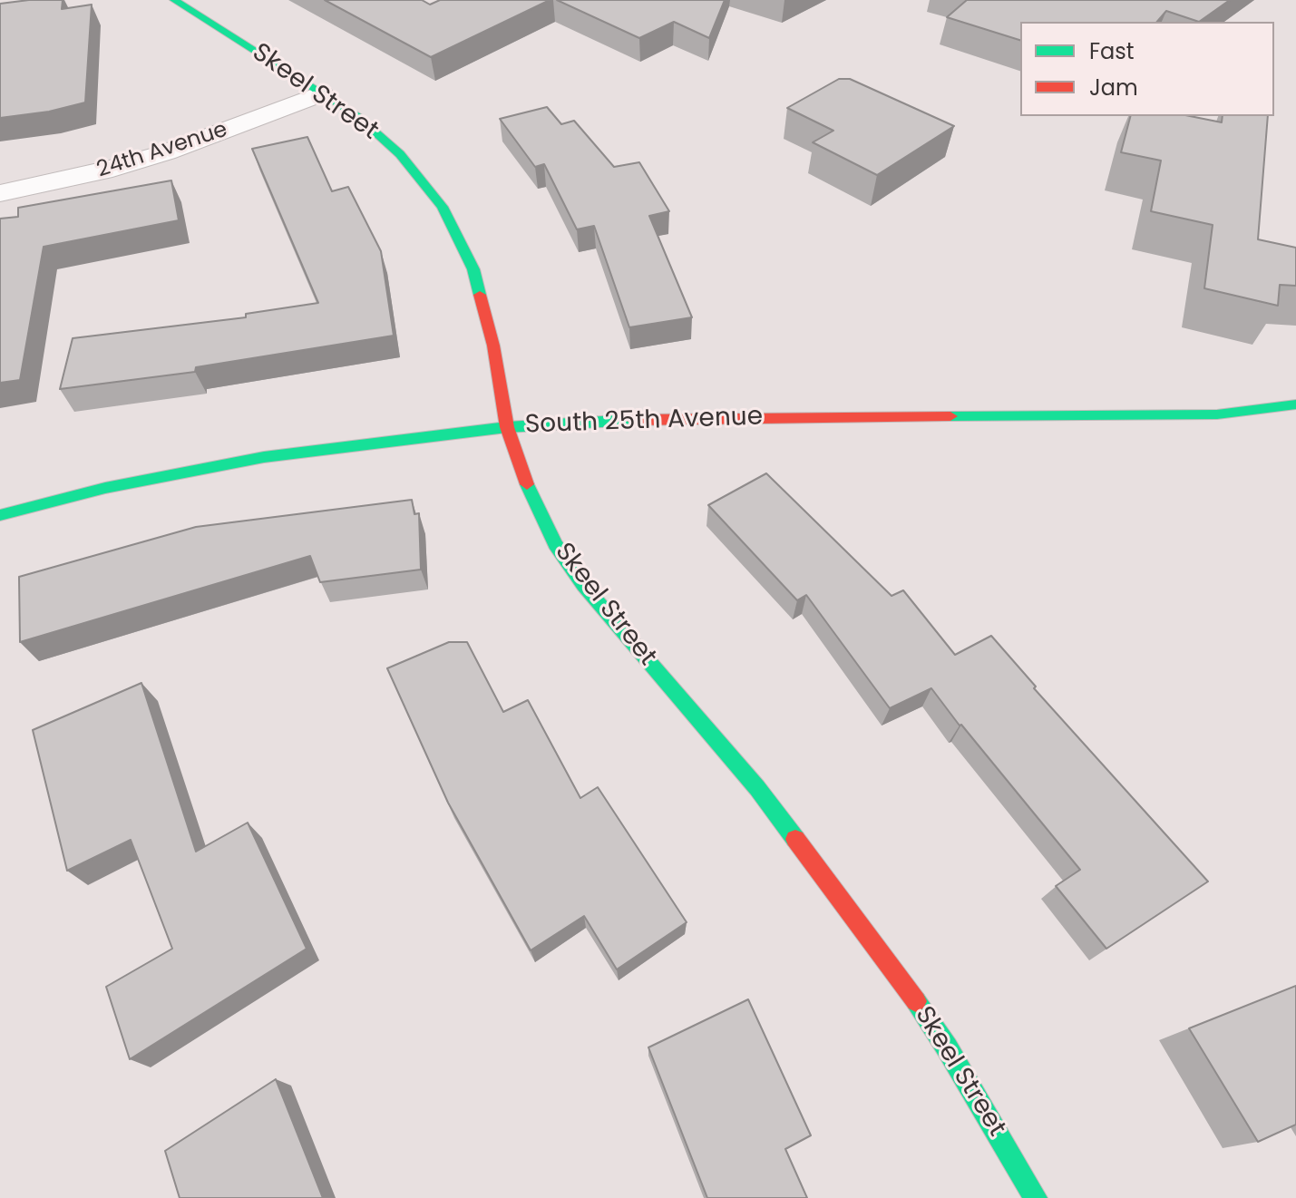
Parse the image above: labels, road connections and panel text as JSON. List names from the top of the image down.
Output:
{
  "streets": {
    "street": ["Skeel Street", "24th Avenue", "South 25th Avenue"]
  },
  "crossings": [
    ["Skeel Street", "24th Avenue"],
    ["Skeel Street", "South 25th Avenue"]
  ],
  "legend": ["Fast", "Jam"]
}
